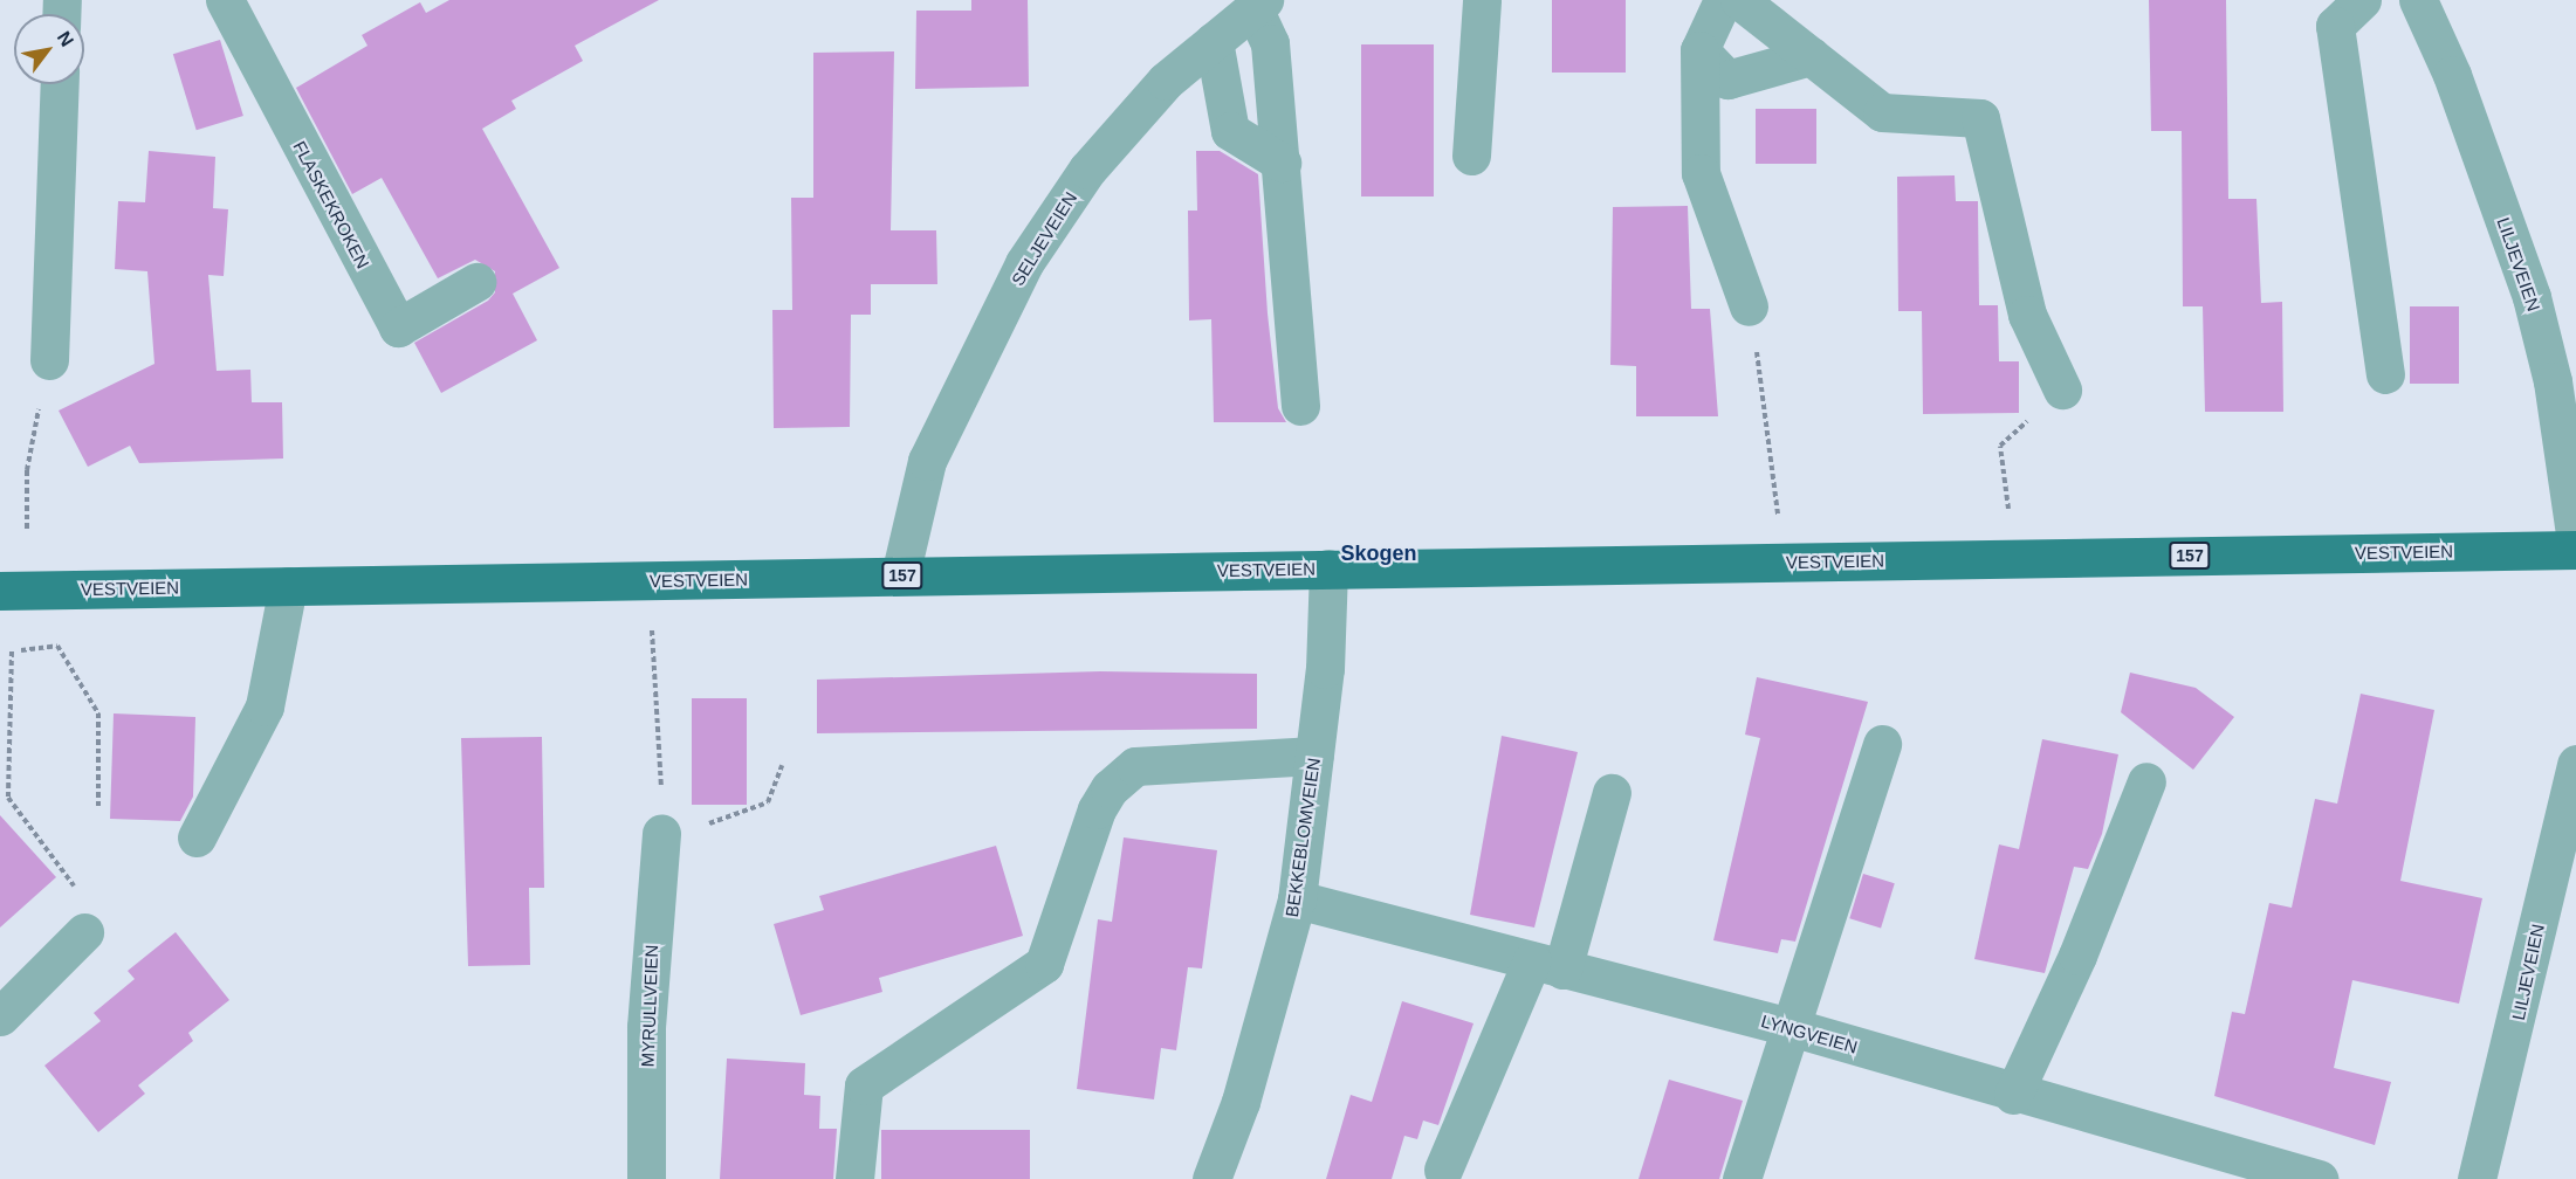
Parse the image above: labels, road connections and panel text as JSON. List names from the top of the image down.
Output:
{
  "streets": {
    "main road": ["VESTVEIEN", "157"],
    "street": [
      "FLASKEKROKEN",
      "SELJEVEIEN",
      "LILJEVEIEN",
      "BEKKEBLOMVEIEN",
      "MYRULLVEIEN",
      "LYNGVEIEN"
    ]
  },
  "crossings": [
    ["SELJEVEIEN", "VESTVEIEN"],
    ["VESTVEIEN", "BEKKEBLOMVEIEN"],
    ["BEKKEBLOMVEIEN", "LYNGVEIEN"]
  ],
  "districts": ["Skogen"],
  "north": "top right"
}
